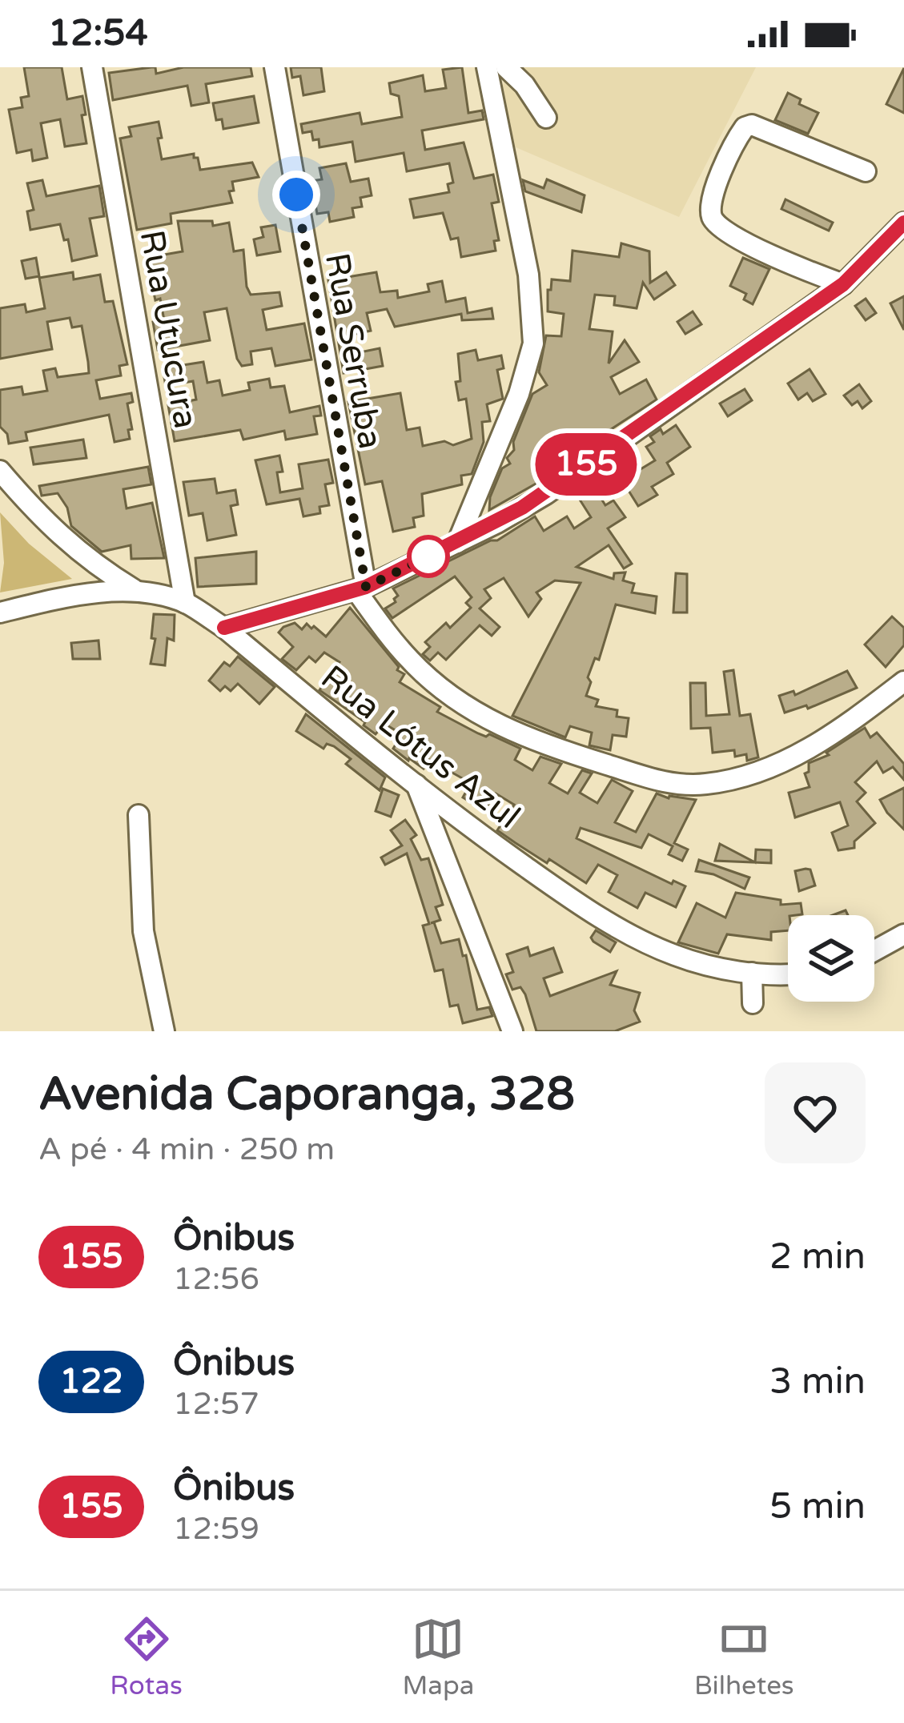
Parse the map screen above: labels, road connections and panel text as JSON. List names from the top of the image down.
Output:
{
  "streets": {
    "street": ["Rua Utucura", "Rua Serruba", "Rua Lótus Azul"]
  },
  "crossings": [
    ["Rua Utucura", "Rua Lótus Azul"]
  ],
  "lines": ["bus line 155"],
  "page": {
    "status": "12:54",
    "on_map": "155",
    "heading": ["Avenida Caporanga, 328", "A pé · 4 min · 250 m"],
    "list": [
      {
        "mark": "155",
        "name": "Ônibus",
        "note": "12:56",
        "value": "2 min"
      },
      {
        "mark": "122",
        "name": "Ônibus",
        "note": "12:57",
        "value": "3 min"
      },
      {
        "mark": "155",
        "name": "Ônibus",
        "note": "12:59",
        "value": "5 min"
      }
    ],
    "tabs": ["Rotas", "Mapa", "Bilhetes"]
  }
}
